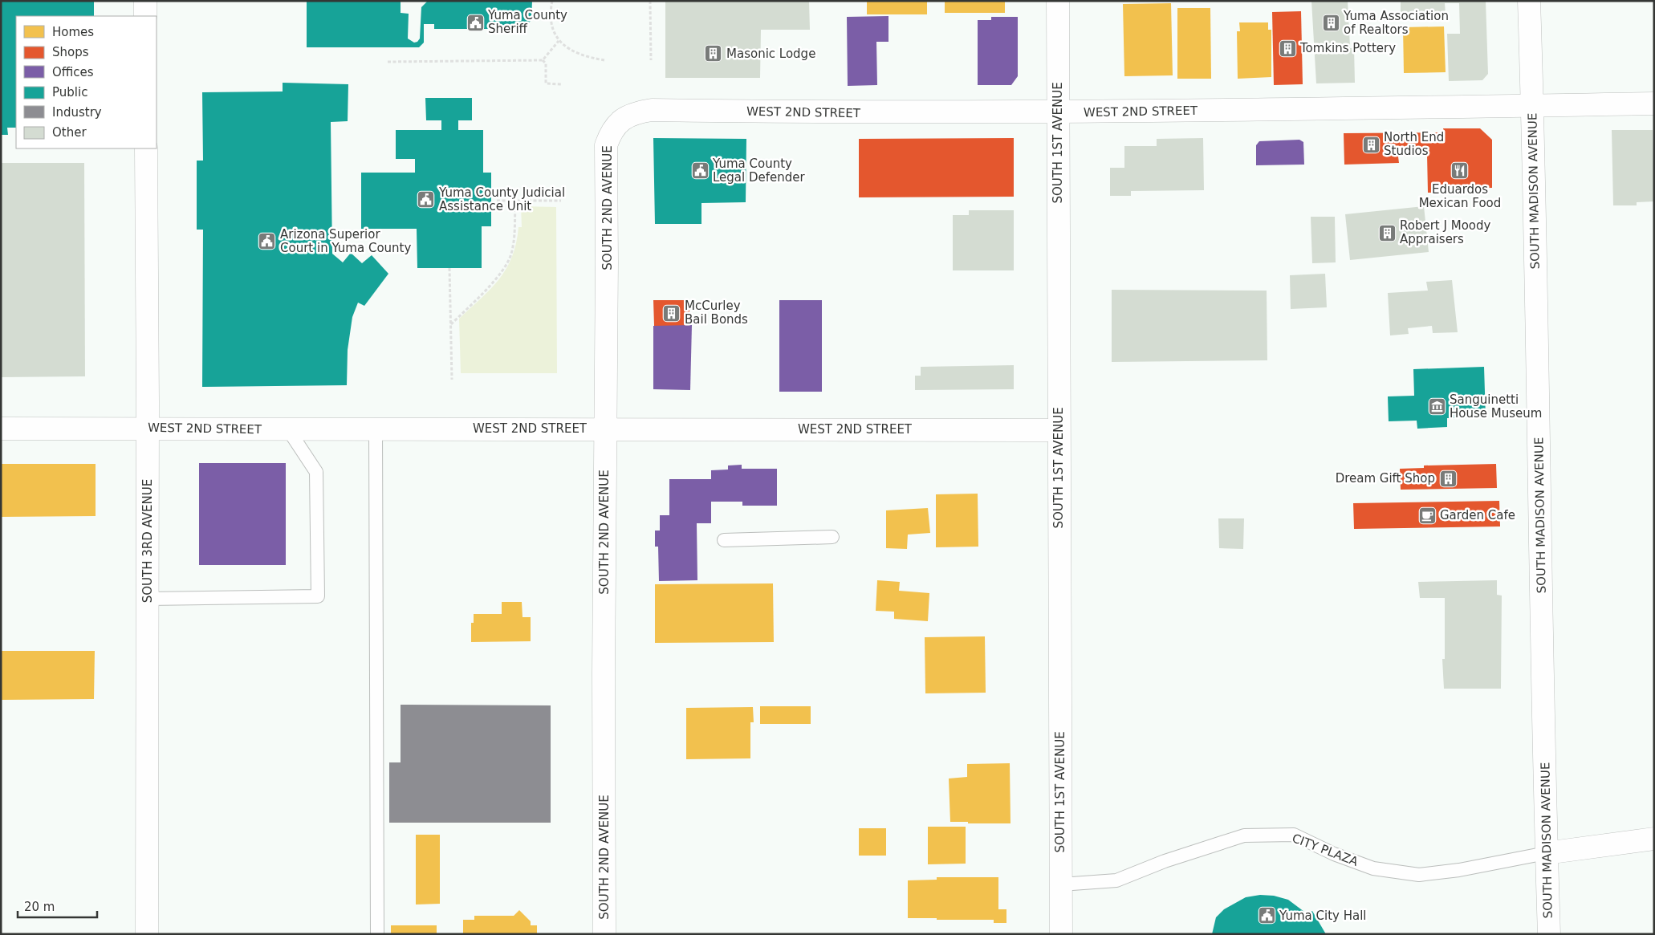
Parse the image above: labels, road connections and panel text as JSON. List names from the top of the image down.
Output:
{
  "streets": {
    "street": [
      "WEST 2ND STREET",
      "SOUTH 1ST AVENUE",
      "SOUTH MADISON AVENUE",
      "SOUTH 2ND AVENUE",
      "SOUTH 3RD AVENUE"
    ],
    "lane": ["CITY PLAZA"]
  },
  "crossings": [
    ["WEST 2ND STREET", "SOUTH 1ST AVENUE"],
    ["WEST 2ND STREET", "SOUTH MADISON AVENUE"],
    ["WEST 2ND STREET", "SOUTH 2ND AVENUE"],
    ["WEST 2ND STREET", "SOUTH 3RD AVENUE"],
    ["SOUTH 1ST AVENUE", "CITY PLAZA"],
    ["SOUTH MADISON AVENUE", "CITY PLAZA"]
  ],
  "places": {
    "public building": [
      "Yuma County Sheriff",
      "Yuma County Legal Defender",
      "Yuma County Judicial Assistance Unit",
      "Arizona Superior Court in Yuma County",
      "Yuma City Hall"
    ],
    "building": [
      "Yuma Association of Realtors",
      "Tomkins Pottery",
      "Masonic Lodge",
      "North End Studios",
      "Robert J Moody Appraisers",
      "McCurley Bail Bonds",
      "Dream Gift Shop"
    ],
    "restaurant": ["Eduardos Mexican Food"],
    "museum": ["Sanguinetti House Museum"],
    "cafe": ["Garden Cafe"]
  },
  "legend": [
    "Homes",
    "Shops",
    "Offices",
    "Public",
    "Industry",
    "Other"
  ],
  "scale_bar": "20 m"
}
